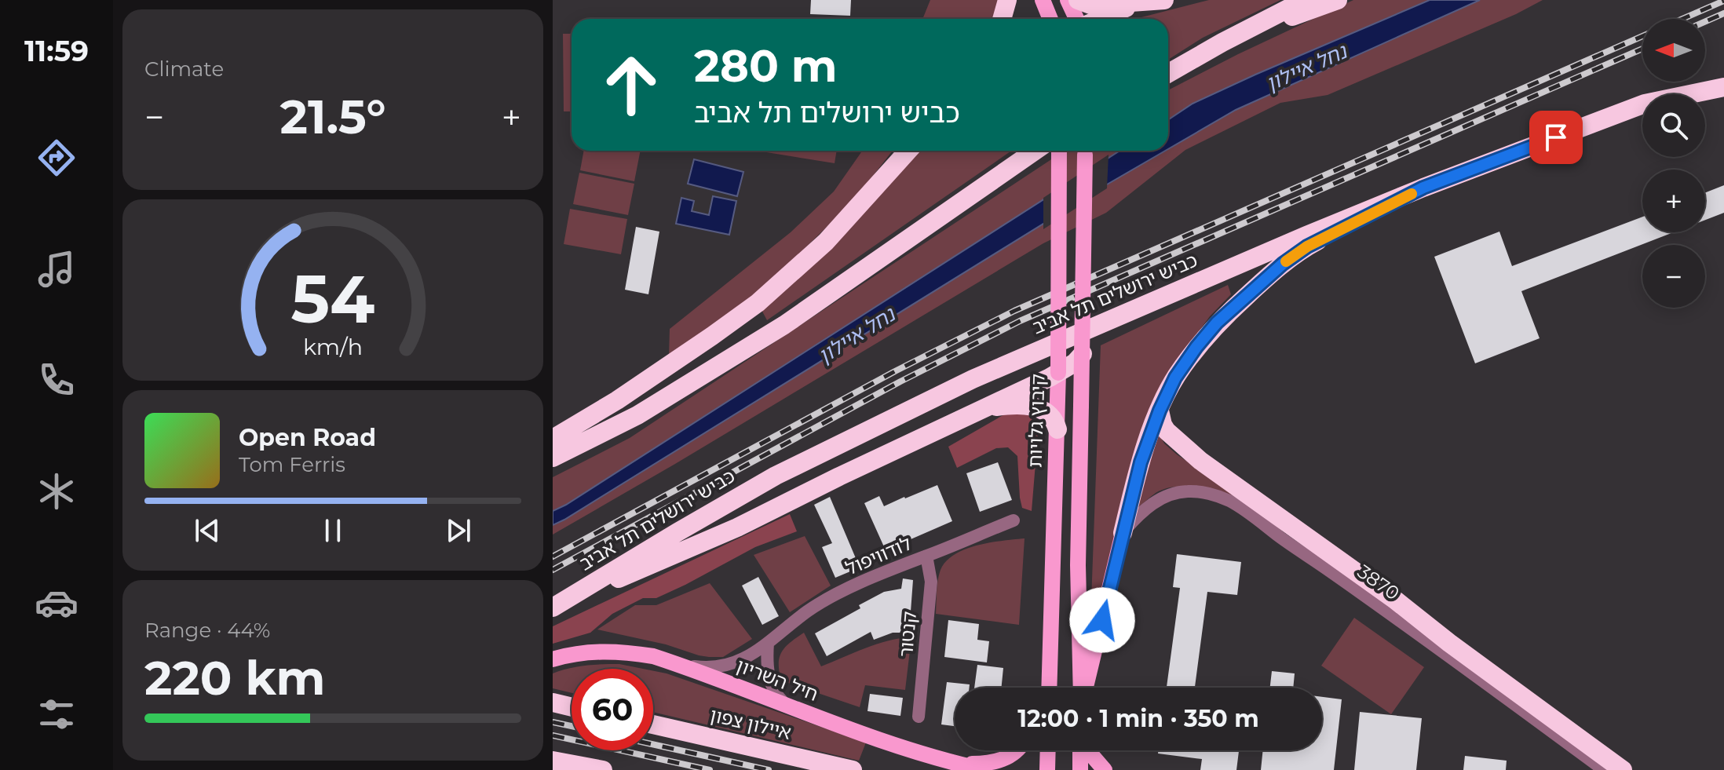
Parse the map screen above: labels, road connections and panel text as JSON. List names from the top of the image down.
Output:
{
  "streets": {
    "highway": ["כביש ירושלים תל אביב", "איילון צפון"],
    "main road": ["קיבוץ גלויות", "חיל השריון"],
    "street": ["לודוויפול", "3870", "קנטור"]
  },
  "crossings": [
    ["לודוויפול", "קנטור"],
    ["לודוויפול", "חיל השריון"]
  ],
  "water": ["נחל איילון"],
  "north": "left",
  "page": {
    "tabs": "11:59",
    "tile": [
      "Climate",
      ["Range · 44%", "220 km"]
    ],
    "map_buttons": ["+", "−"],
    "turn": ["280 m", "כביש ירושלים תל אביב"],
    "heat": ["−", "21.5°", "+"],
    "song": ["Open Road", "Tom Ferris"],
    "limit": "60",
    "trip": "12:00 · 1 min · 350 m",
    "gauge": ["54", "km/h"]
  }
}
